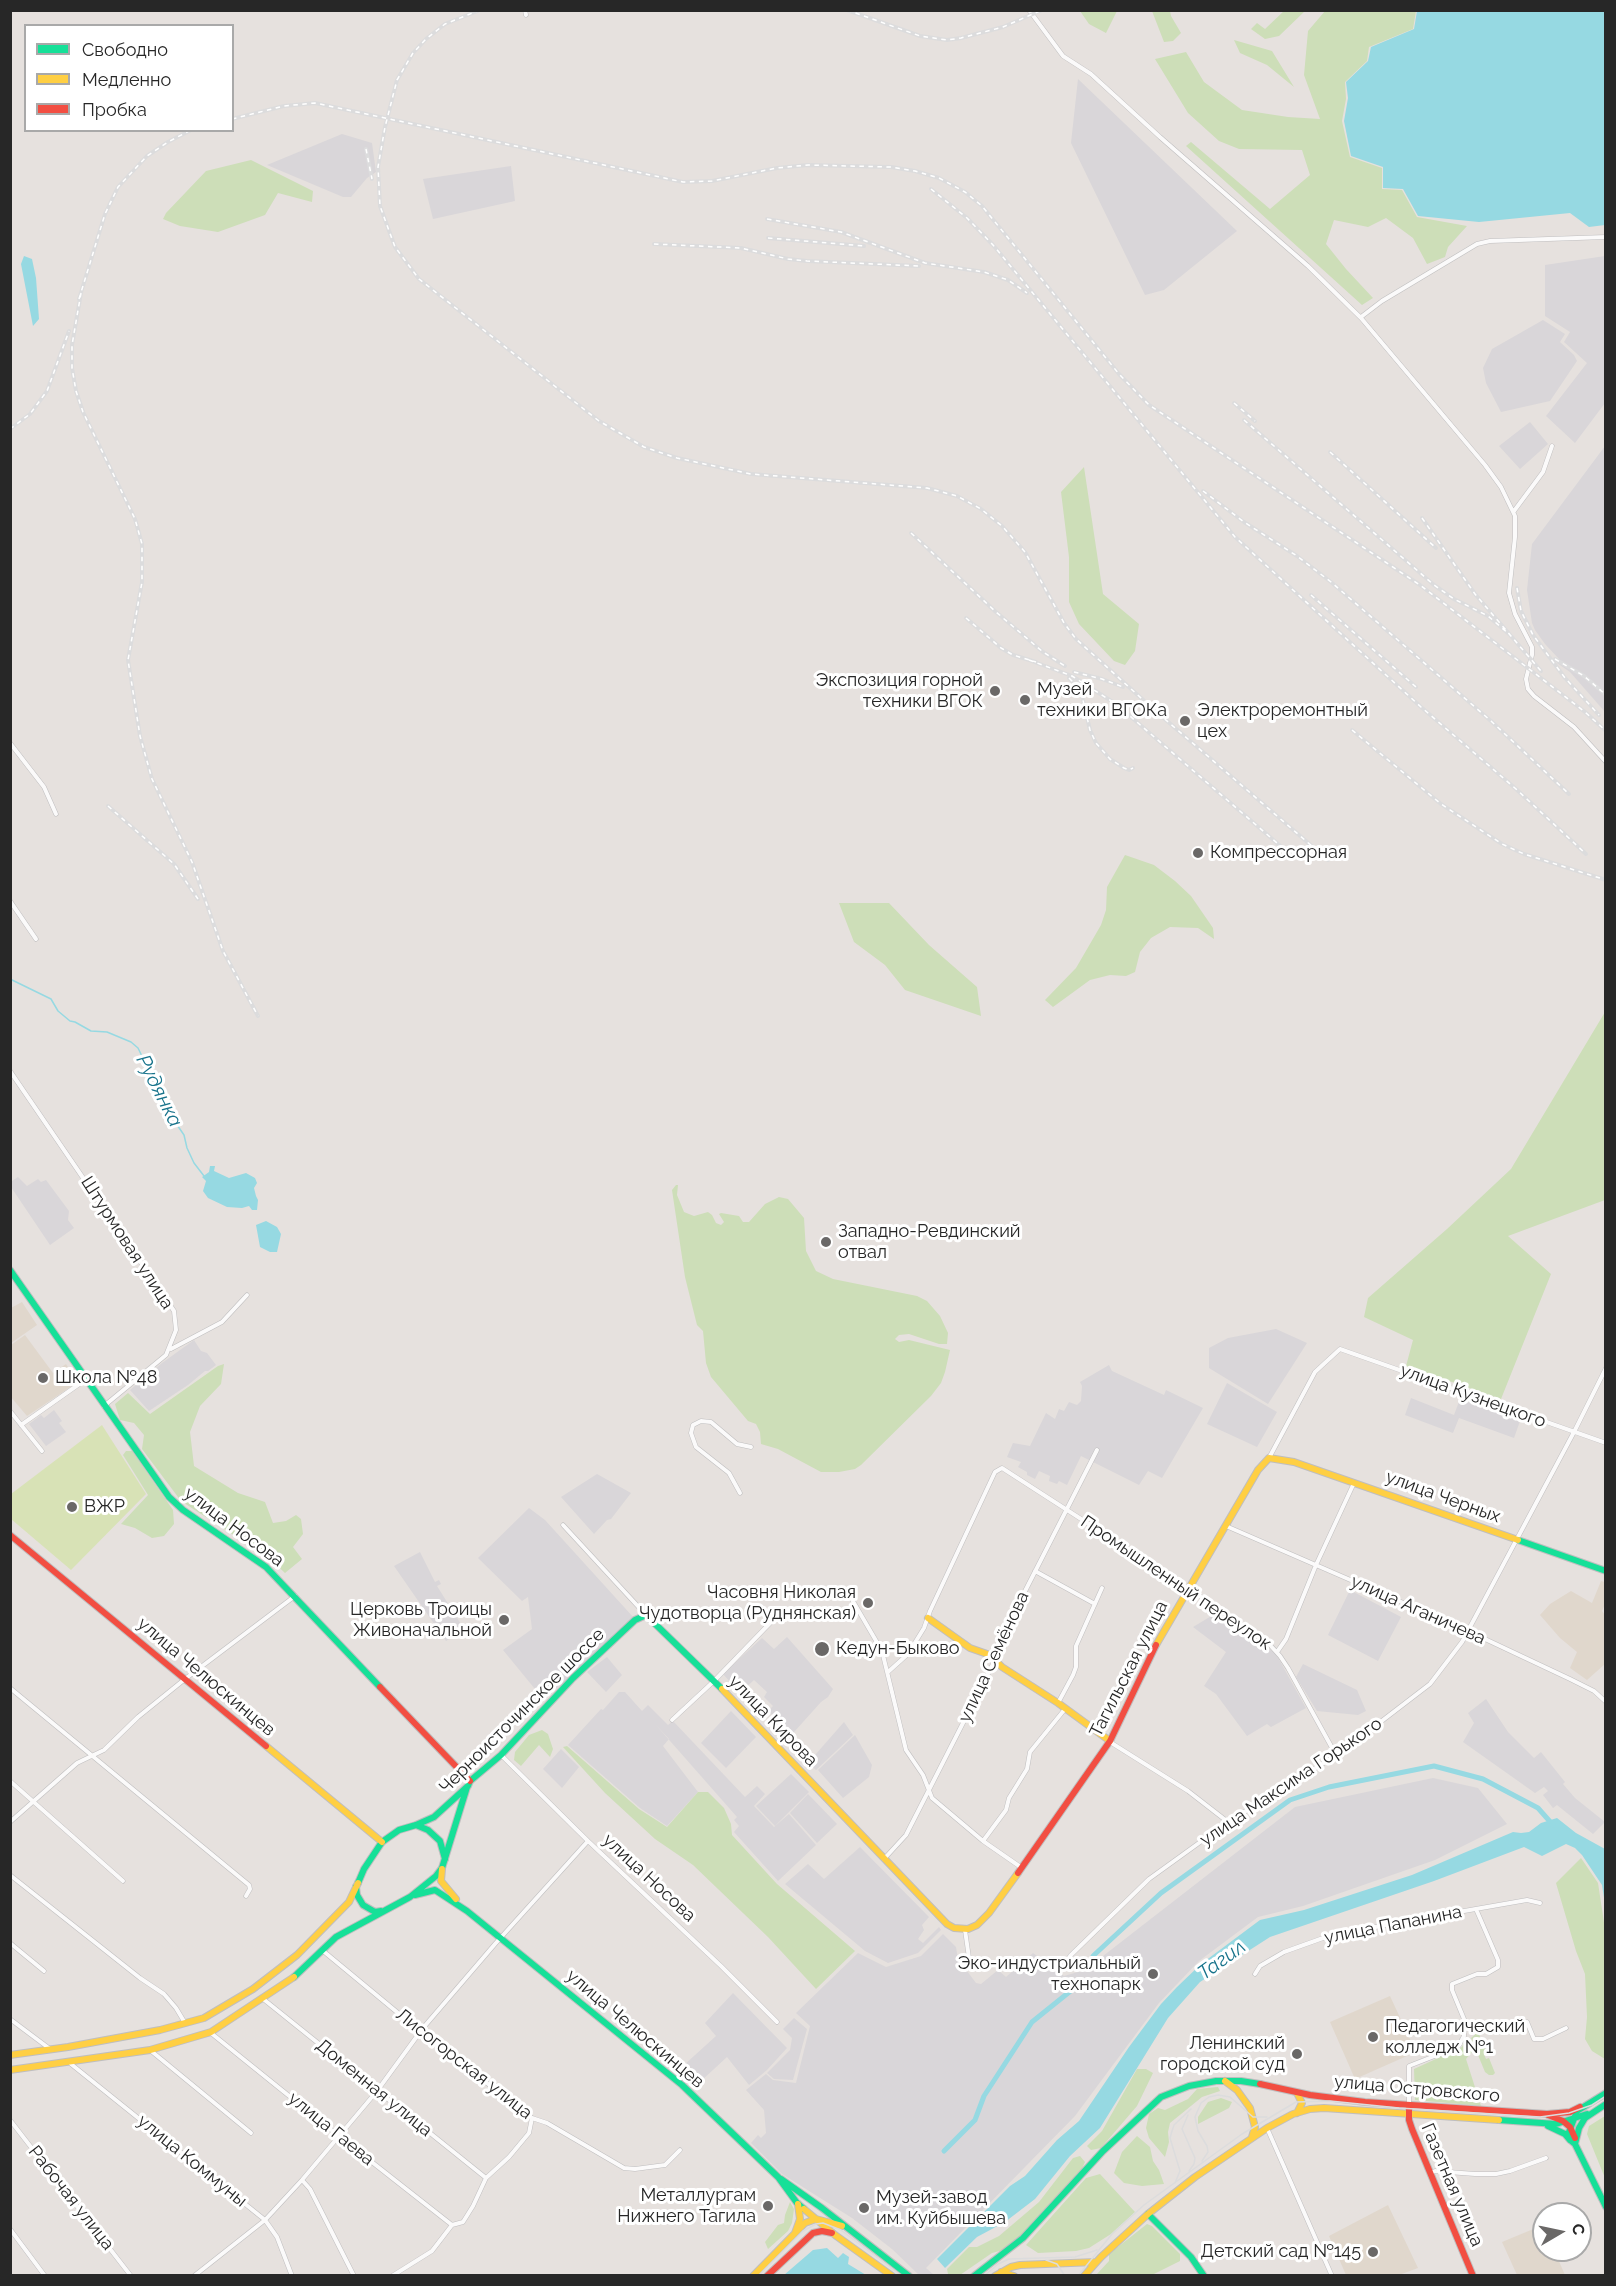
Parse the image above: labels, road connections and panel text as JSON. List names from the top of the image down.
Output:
{
  "streets": {
    "main road": [
      "улица Черных",
      "улица Носова",
      "Тагильская улица",
      "улица Челюскинцев",
      "Черноисточинское шоссе",
      "улица Кирова",
      "улица Островского",
      "Газетная улица"
    ],
    "street": [
      "Штурмовая улица",
      "улица Кузнецкого",
      "Промышленный переулок",
      "улица Аганичева",
      "улица Семёнова",
      "улица Максима Горького",
      "улица Папанина",
      "Лисогорская улица",
      "Доменная улица",
      "улица Гаева",
      "улица Коммуны",
      "Рабочая улица"
    ]
  },
  "crossings": [
    ["улица Кузнецкого", "Тагильская улица"],
    ["улица Кузнецкого", "улица Максима Горького"],
    ["улица Черных", "Тагильская улица"],
    ["улица Черных", "улица Максима Горького"],
    ["улица Носова", "Черноисточинское шоссе"],
    ["Промышленный переулок", "улица Семёнова"],
    ["Промышленный переулок", "Тагильская улица"],
    ["Промышленный переулок", "улица Максима Горького"],
    ["улица Аганичева", "Тагильская улица"],
    ["улица Аганичева", "улица Максима Горького"],
    ["улица Семёнова", "улица Кирова"],
    ["Тагильская улица", "улица Кирова"],
    ["улица Челюскинцев", "Черноисточинское шоссе"],
    ["Черноисточинское шоссе", "улица Кирова"],
    ["улица Островского", "Газетная улица"]
  ],
  "water": ["Рудянка", "Тагил"],
  "places": [
    "Экспозиция горной техники ВГОК",
    "Музей техники ВГОКа",
    "Электроремонтный цех",
    "Компрессорная",
    "Западно-Ревдинский отвал",
    "Школа №48",
    "ВЖР",
    "Часовня Николая Чудотворца (Руднянская)",
    "Церковь Троицы Живоначальной",
    "Кедун-Быково",
    "Эко-индустриальный технопарк",
    "Педагогический колледж №1",
    "Ленинский городской суд",
    "Металлургам Нижнего Тагила",
    "Музей-завод им. Куйбышева",
    "Детский сад №145"
  ],
  "legend": ["Свободно", "Медленно", "Пробка"],
  "north": "right"
}
